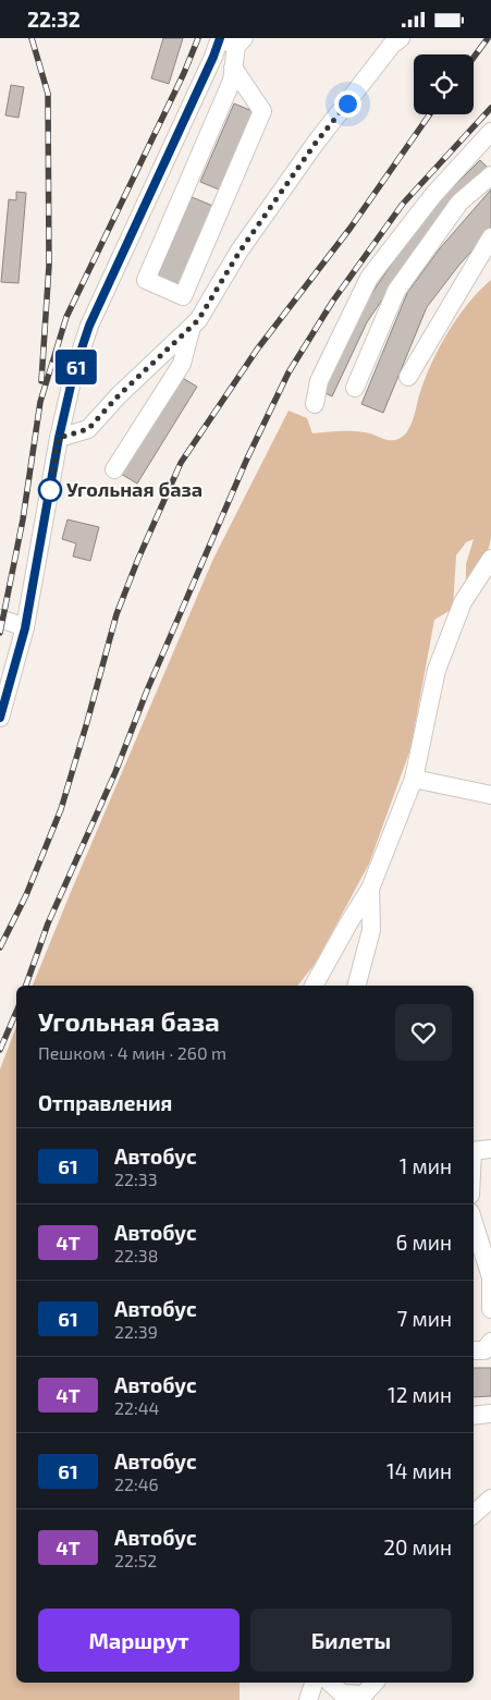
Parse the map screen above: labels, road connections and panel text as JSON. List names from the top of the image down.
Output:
{
  "places": ["Угольная база"],
  "lines": ["bus line 61"],
  "page": {
    "status": "22:32",
    "on_map": "61",
    "heading": [
      ["Угольная база", "Пешком · 4 мин · 260 m"],
      "Отправления"
    ],
    "list": [
      {
        "mark": "61",
        "name": "Автобус",
        "note": "22:33",
        "value": "1 мин"
      },
      {
        "mark": "4Т",
        "name": "Автобус",
        "note": "22:38",
        "value": "6 мин"
      },
      {
        "mark": "61",
        "name": "Автобус",
        "note": "22:39",
        "value": "7 мин"
      },
      {
        "mark": "4Т",
        "name": "Автобус",
        "note": "22:44",
        "value": "12 мин"
      },
      {
        "mark": "61",
        "name": "Автобус",
        "note": "22:46",
        "value": "14 мин"
      },
      {
        "mark": "4Т",
        "name": "Автобус",
        "note": "22:52",
        "value": "20 мин"
      }
    ],
    "buttons": ["Маршрут", "Билеты"]
  }
}
